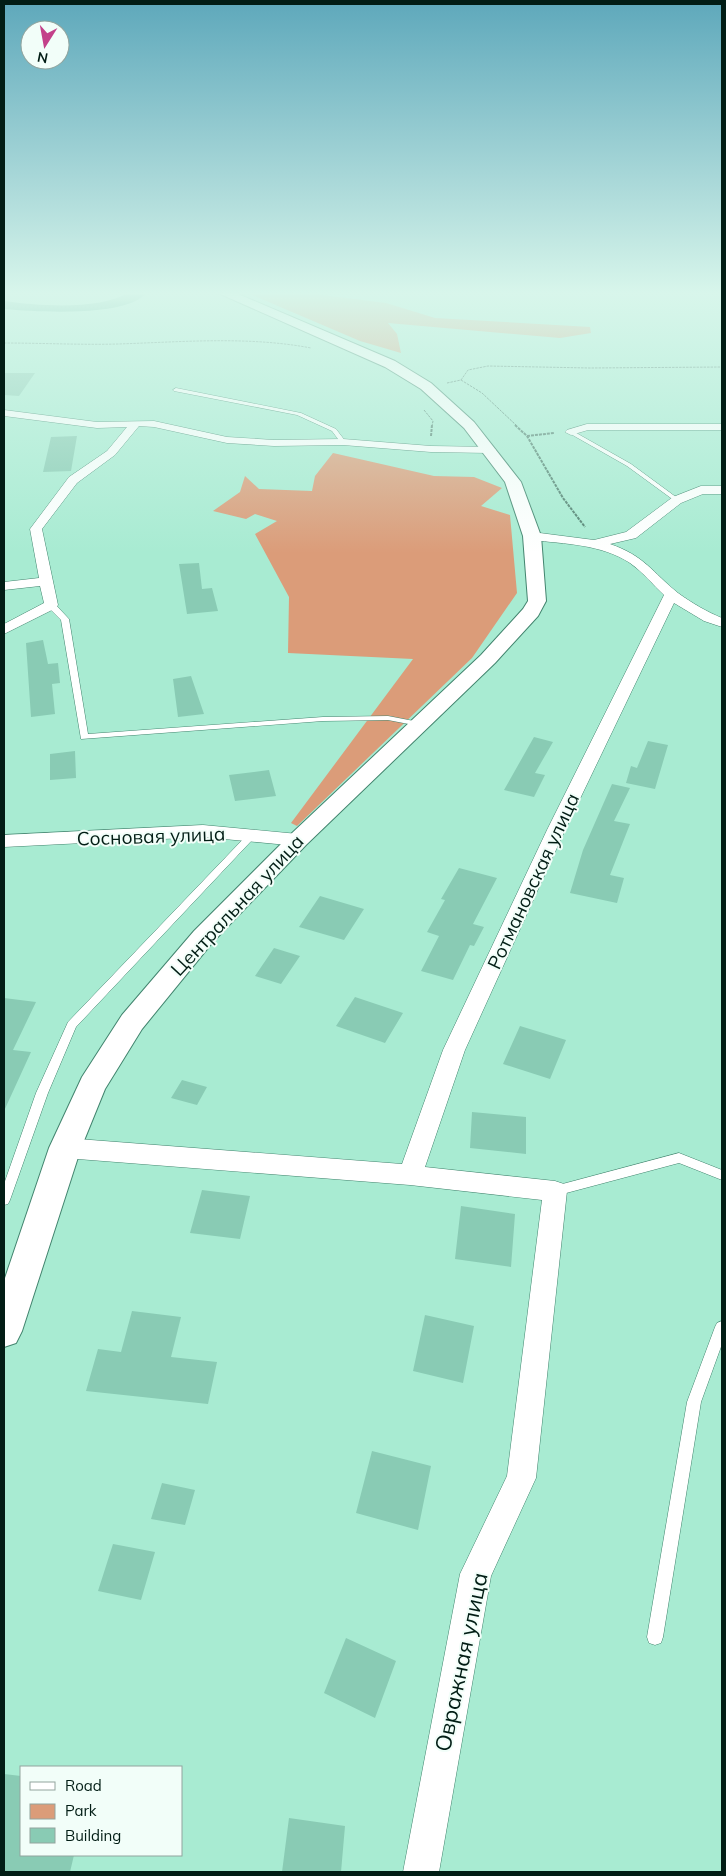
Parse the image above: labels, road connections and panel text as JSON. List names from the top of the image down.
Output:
{
  "streets": {
    "street": [
      "Сосновая улица",
      "Ротмановская улица",
      "Центральная улица",
      "Овражная улица"
    ]
  },
  "crossings": [
    ["Сосновая улица", "Центральная улица"]
  ],
  "legend": ["Road", "Park", "Building"],
  "north": "bottom"
}
